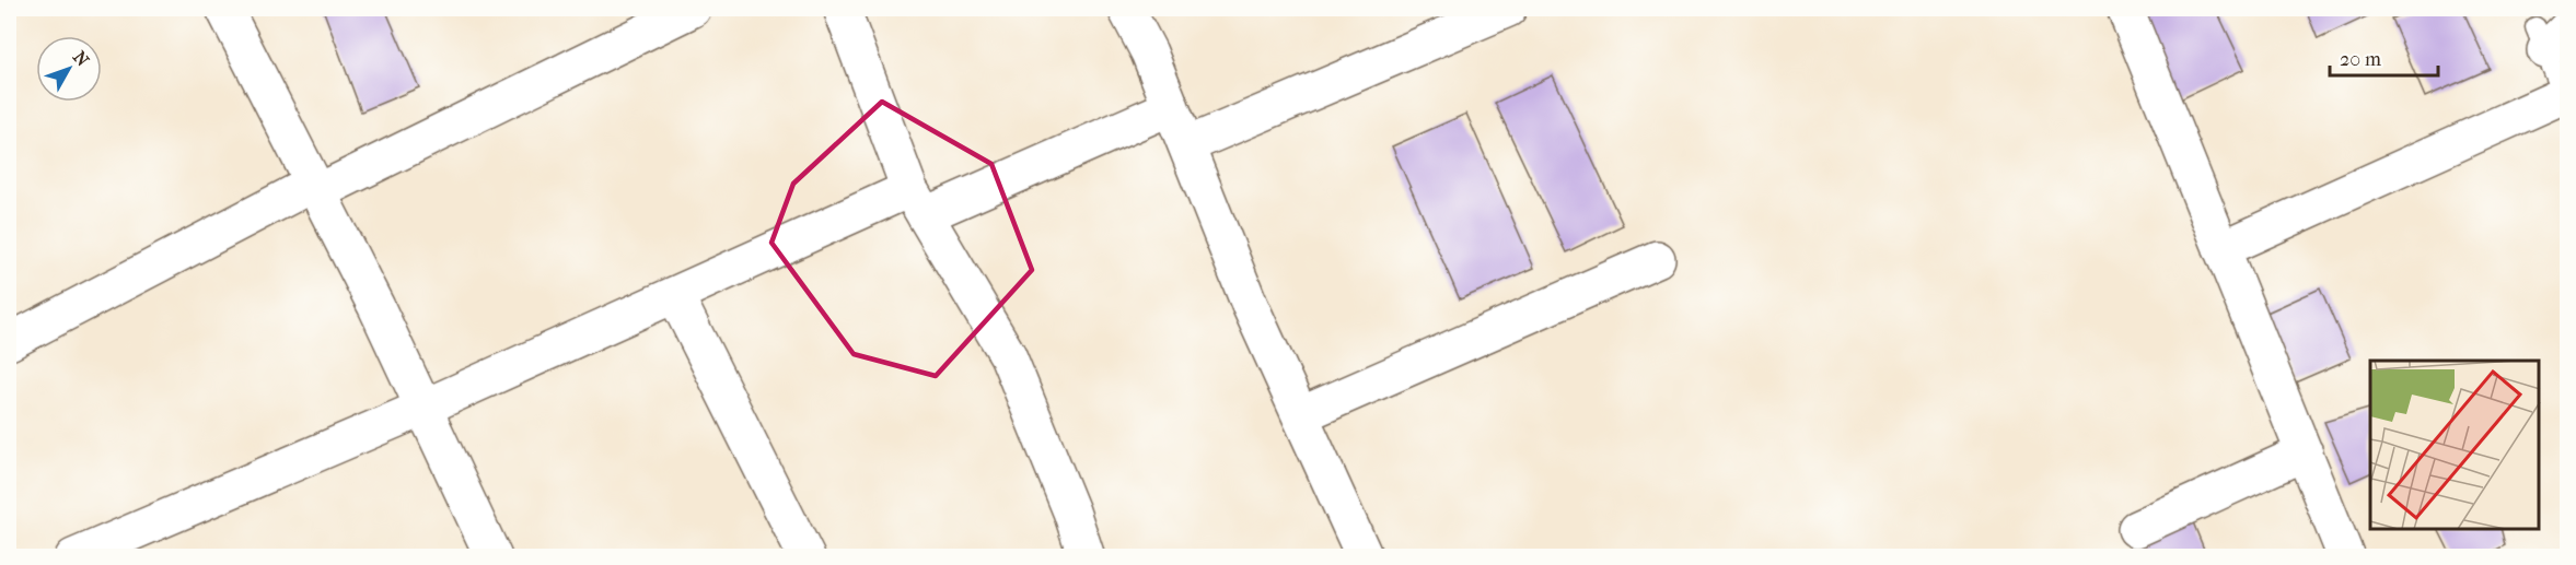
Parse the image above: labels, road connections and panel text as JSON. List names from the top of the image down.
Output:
{
  "scale_bar": "20 m",
  "north": "top right"
}
